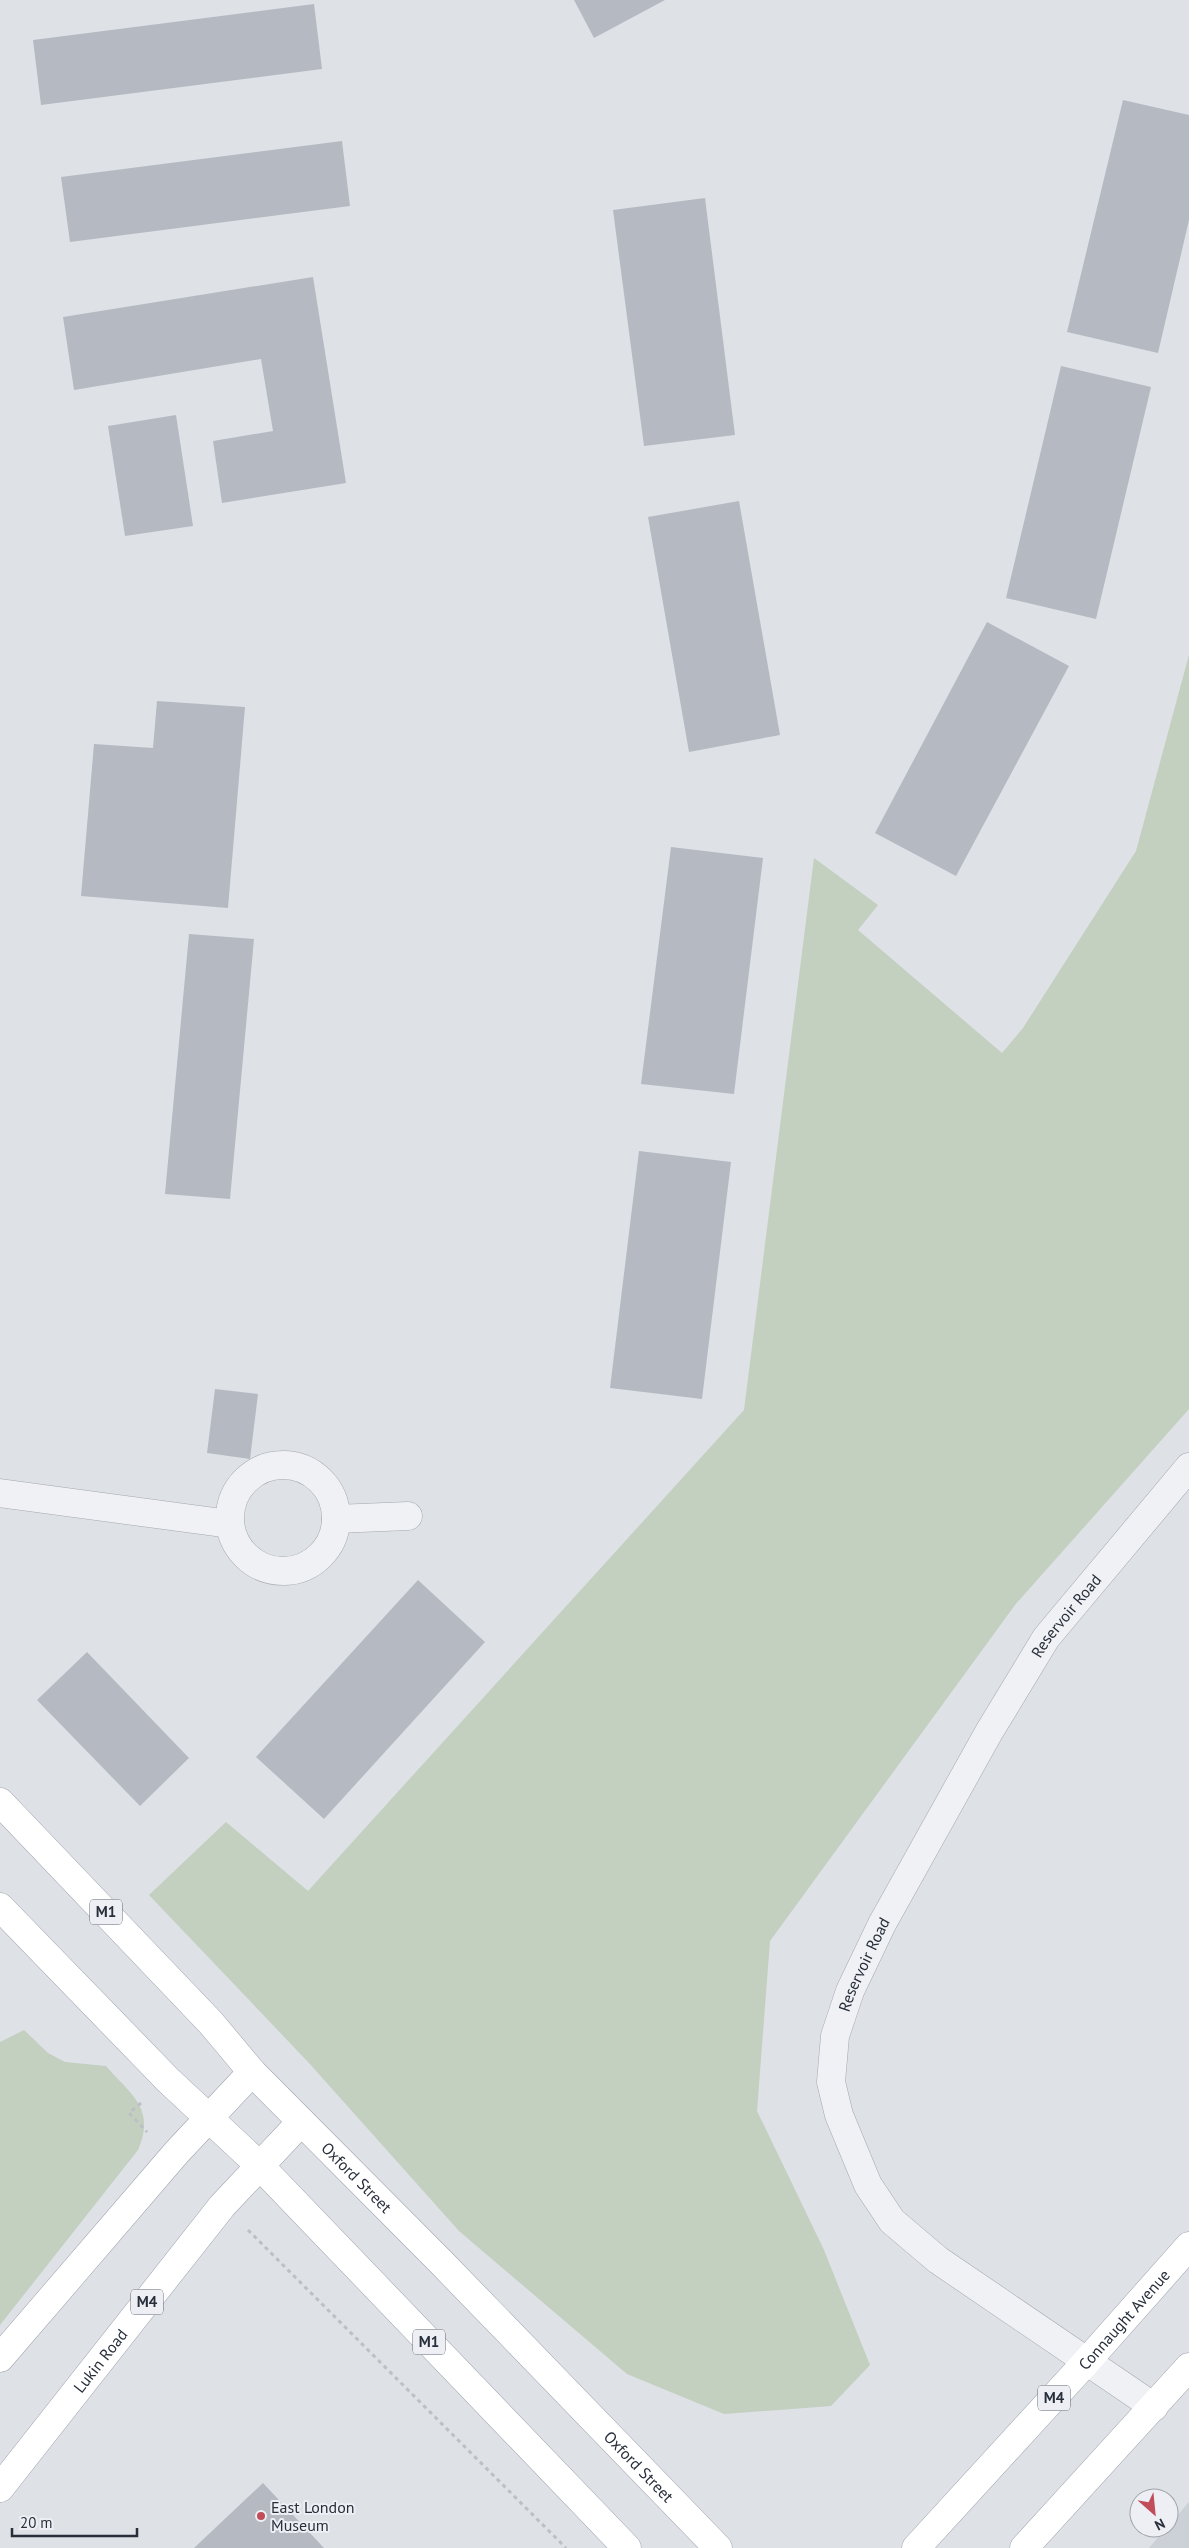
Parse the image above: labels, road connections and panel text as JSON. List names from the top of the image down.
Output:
{
  "streets": {
    "main road": [
      "M1",
      "Oxford Street",
      "M4",
      "Connaught Avenue",
      "Lukin Road"
    ],
    "street": ["Reservoir Road"]
  },
  "crossings": [
    ["Reservoir Road", "Connaught Avenue"],
    ["M1", "Lukin Road"],
    ["Oxford Street", "Lukin Road"]
  ],
  "places": ["East London Museum"],
  "scale_bar": "20 m",
  "north": "bottom right"
}
